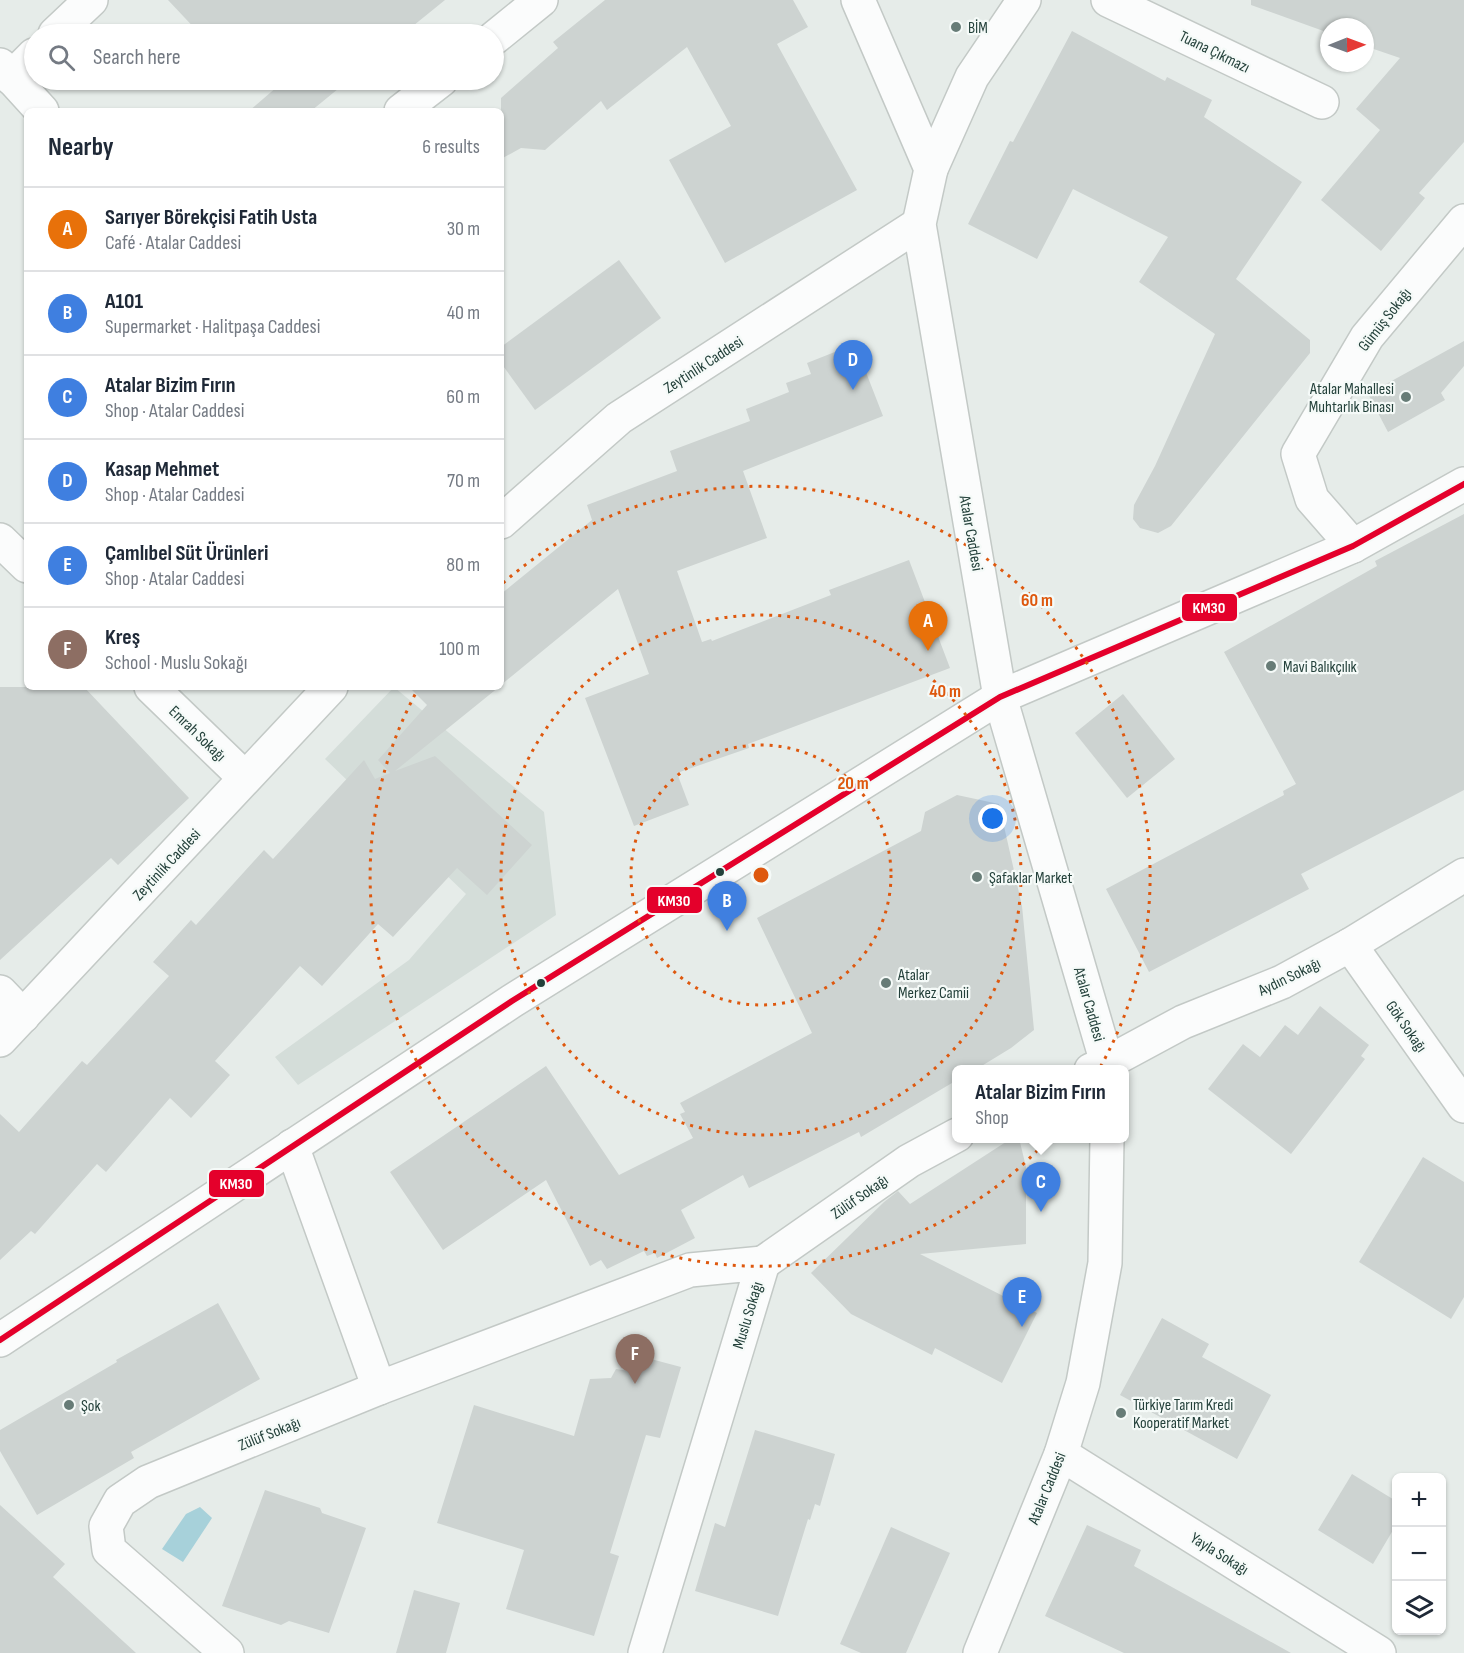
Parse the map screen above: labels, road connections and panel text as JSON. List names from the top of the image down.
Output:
{
  "streets": {
    "street": [
      "Tuana Çıkmazı",
      "Gümüş Sokağı",
      "Zeytinlik Caddesi",
      "Atalar Caddesi",
      "Emrah Sokağı",
      "Aydın Sokağı",
      "Gök Sokağı",
      "Zülüf Sokağı",
      "Muslu Sokağı",
      "Yayla Sokağı"
    ]
  },
  "crossings": [
    ["Zeytinlik Caddesi", "Atalar Caddesi"],
    ["Zeytinlik Caddesi", "Emrah Sokağı"],
    ["Atalar Caddesi", "Yayla Sokağı"],
    ["Aydın Sokağı", "Gök Sokağı"],
    ["Zülüf Sokağı", "Muslu Sokağı"]
  ],
  "places": [
    "BİM",
    "Atalar Mahallesi Muhtarlık Binası",
    "Mavi Balıkçılık",
    "Şafaklar Market",
    "Atalar Merkez Camii",
    "Şok",
    "Türkiye Tarım Kredi Kooperatif Market"
  ],
  "lines": ["transit line KM30"],
  "north": "right",
  "page": {
    "search": "Search here",
    "heading": ["Nearby", "6 results"],
    "list": [
      {
        "mark": "A",
        "name": "Sarıyer Börekçisi Fatih Usta",
        "note": "Café · Atalar Caddesi",
        "value": "30 m"
      },
      {
        "mark": "B",
        "name": "A101",
        "note": "Supermarket · Halitpaşa Caddesi",
        "value": "40 m"
      },
      {
        "mark": "C",
        "name": "Atalar Bizim Fırın",
        "note": "Shop · Atalar Caddesi",
        "value": "60 m"
      },
      {
        "mark": "D",
        "name": "Kasap Mehmet",
        "note": "Shop · Atalar Caddesi",
        "value": "70 m"
      },
      {
        "mark": "E",
        "name": "Çamlıbel Süt Ürünleri",
        "note": "Shop · Atalar Caddesi",
        "value": "80 m"
      },
      {
        "mark": "F",
        "name": "Kreş",
        "note": "School · Muslu Sokağı",
        "value": "100 m"
      }
    ],
    "pins": [
      "D",
      "A",
      "B",
      "C",
      "E",
      "F"
    ],
    "popup": ["Atalar Bizim Fırın", "Shop"],
    "map_buttons": ["+", "−"]
  },
  "rings": ["60 m", "40 m", "20 m"]
}
